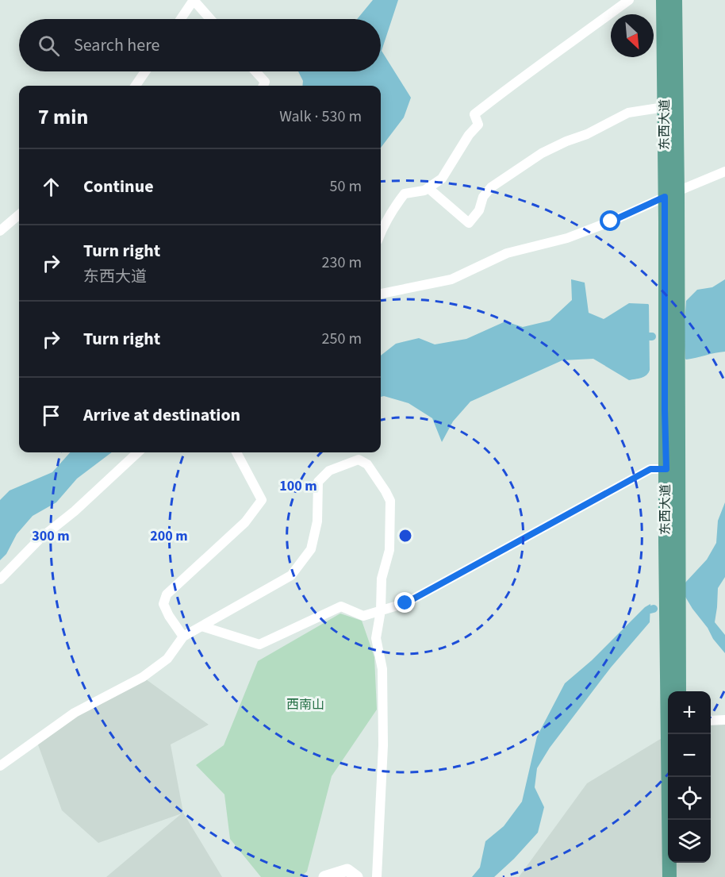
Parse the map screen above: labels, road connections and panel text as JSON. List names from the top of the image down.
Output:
{
  "streets": {
    "main road": ["东西大道"]
  },
  "parks": ["西南山"],
  "north": "bottom right",
  "page": {
    "search": "Search here",
    "heading": ["7 min", "Walk · 530 m"],
    "list": [
      ["Continue", "50 m"],
      ["Turn right", "东西大道", "230 m"],
      ["Turn right", "250 m"],
      "Arrive at destination"
    ],
    "map_buttons": ["+", "−"]
  },
  "rings": ["100 m", "200 m", "300 m"]
}
